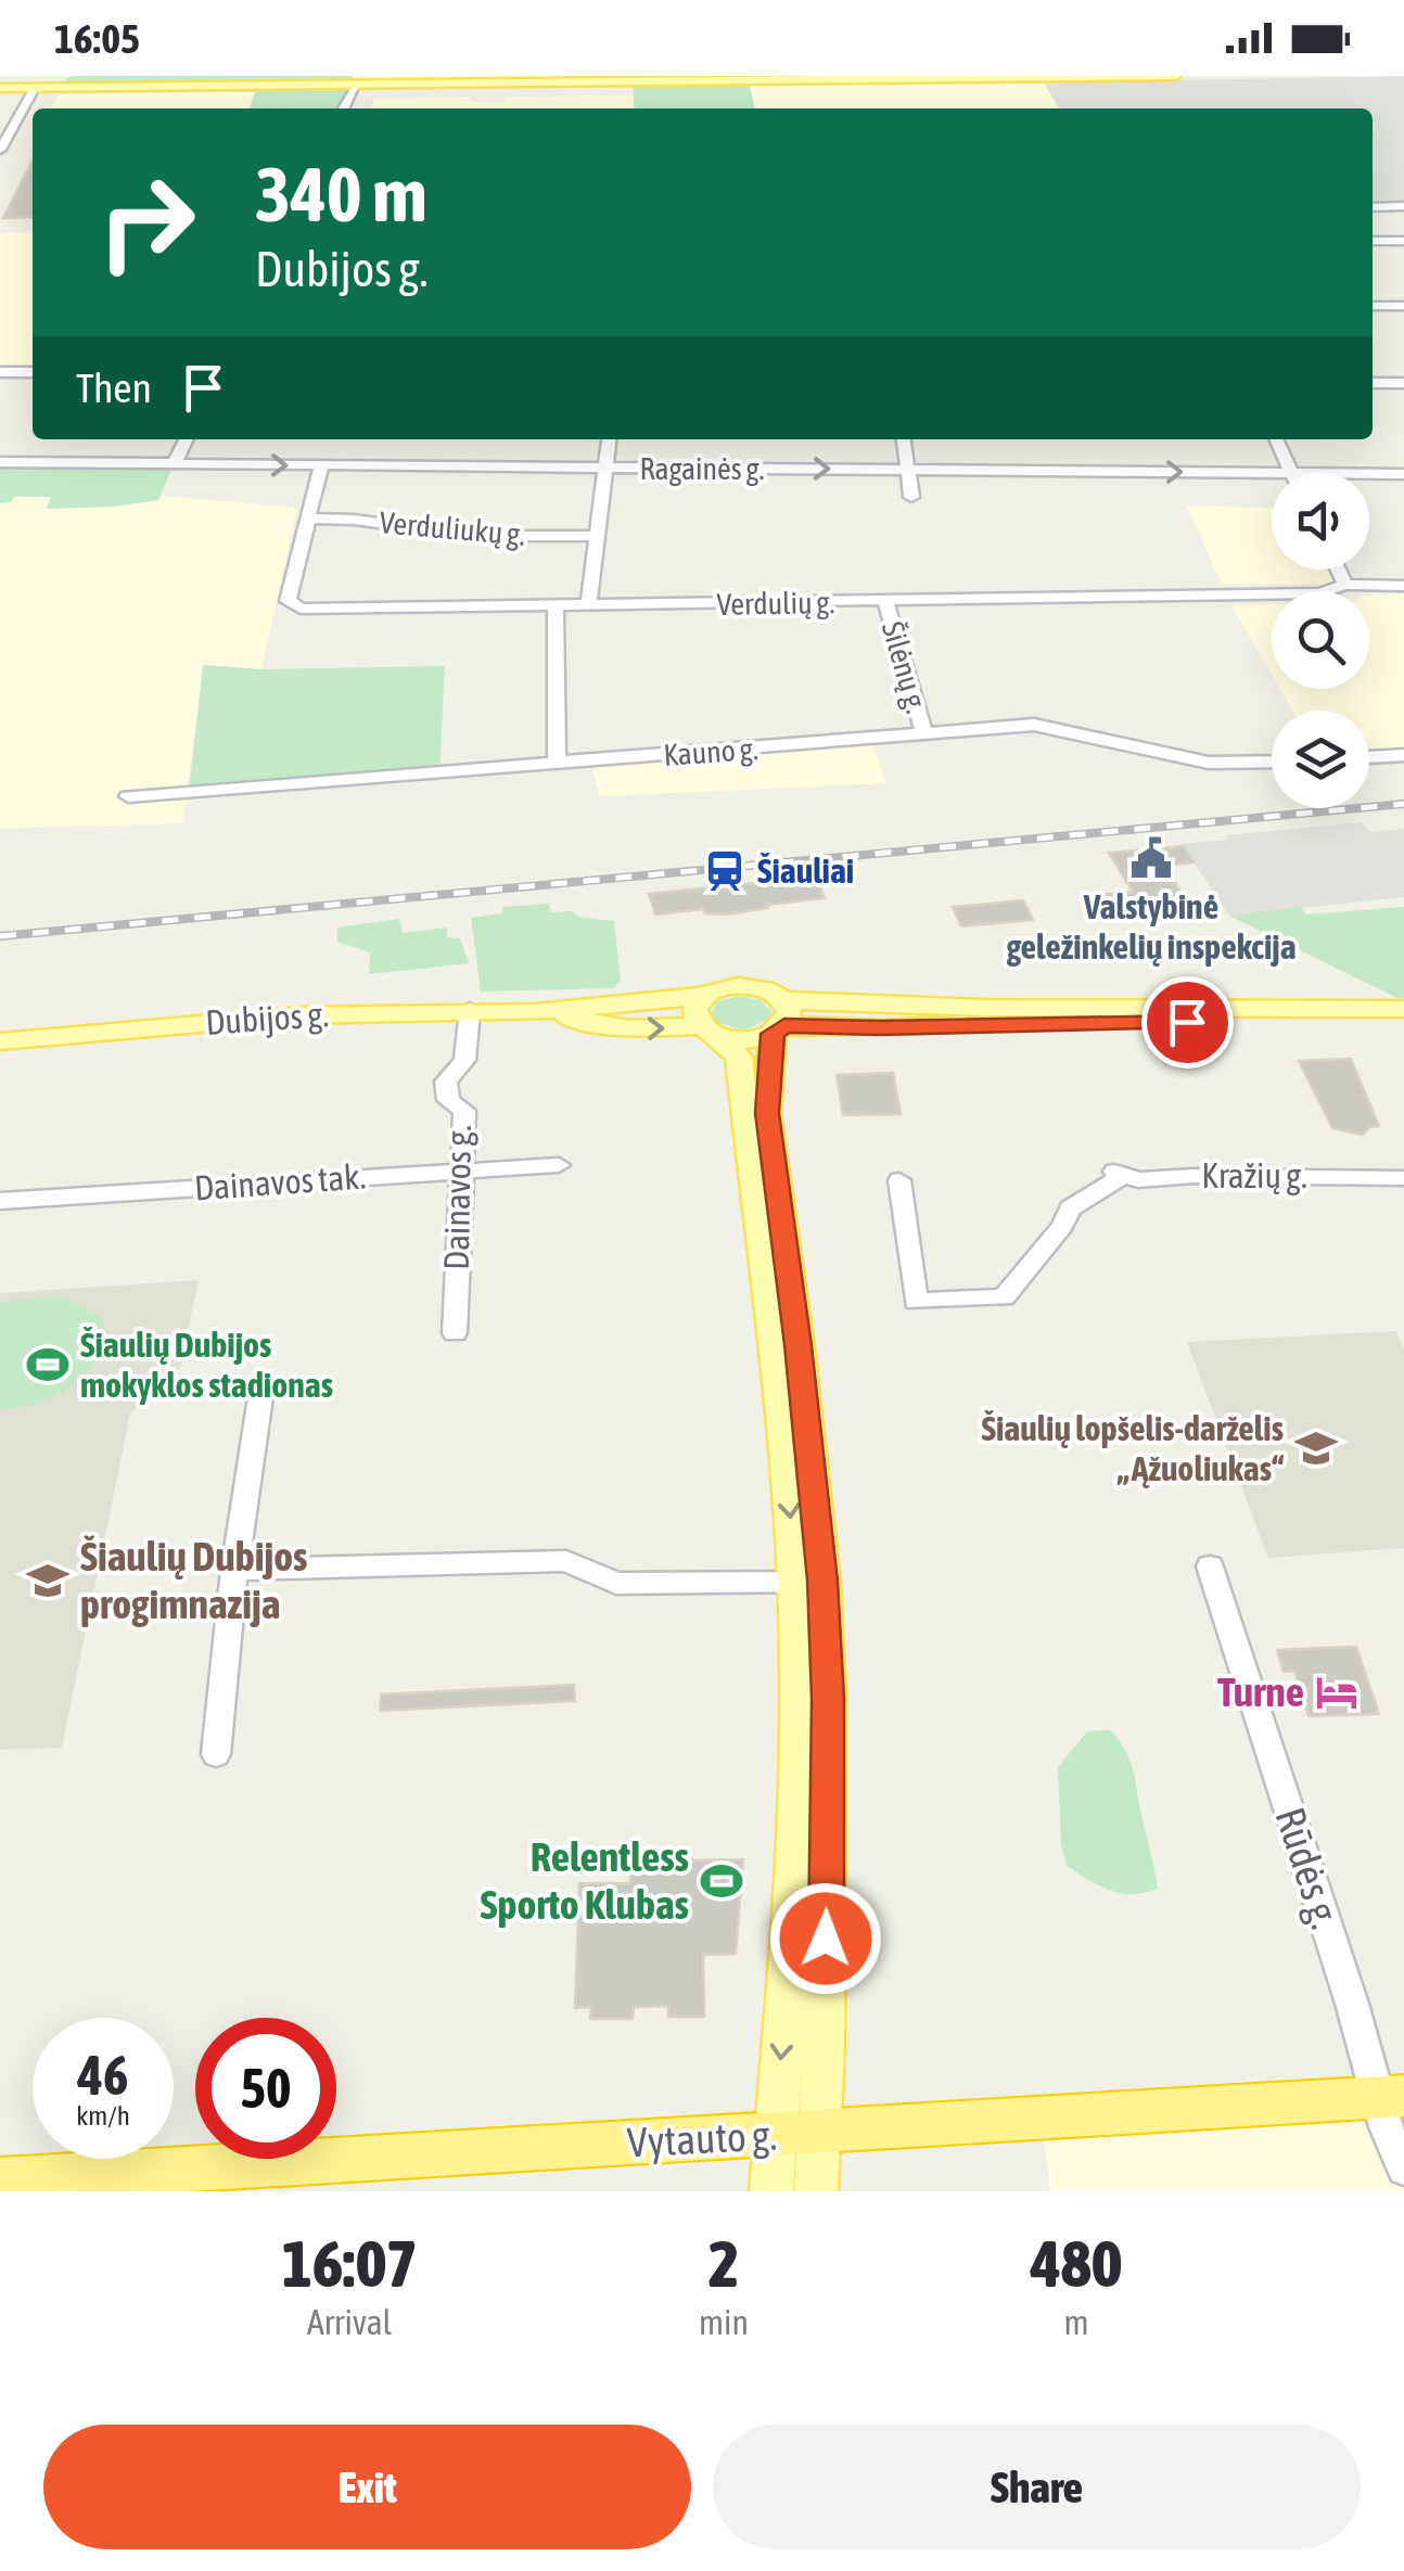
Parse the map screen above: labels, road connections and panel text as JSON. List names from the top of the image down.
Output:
{
  "streets": {
    "highway": ["Vytauto g."],
    "main road": ["Dubijos g."],
    "street": [
      "Ragainės g.",
      "Verduliukų g.",
      "Verdulių g.",
      "Šilėnų g.",
      "Kauno g.",
      "Kražių g.",
      "Dainavos tak.",
      "Dainavos g.",
      "Rūdės g."
    ]
  },
  "crossings": [
    ["Ragainės g.", "Verdulių g."],
    ["Verduliukų g.", "Verdulių g."],
    ["Verdulių g.", "Šilėnų g."],
    ["Šilėnų g.", "Kauno g."],
    ["Dubijos g.", "Dainavos g."],
    ["Dainavos tak.", "Dainavos g."],
    ["Rūdės g.", "Vytauto g."]
  ],
  "one_way": ["Ragainės g."],
  "places": {
    "public building": ["Valstybinė geležinkelių inspekcija"],
    "station": ["Šiauliai"],
    "sports": ["Šiaulių Dubijos mokyklos stadionas", "Relentless Sporto Klubas"],
    "school or university": ["Šiaulių lopšelis-darželis „Ąžuoliukas“", "Šiaulių Dubijos progimnazija"],
    "hotel": ["Turne"]
  },
  "page": {
    "status": "16:05",
    "turn": ["340 m", "Dubijos g."],
    "then": "Then",
    "speed": "46 km/h",
    "limit": "50",
    "eta": [
      "16:07",
      "Arrival",
      "2",
      "min",
      "480",
      "m"
    ],
    "buttons": ["Exit", "Share"]
  }
}
